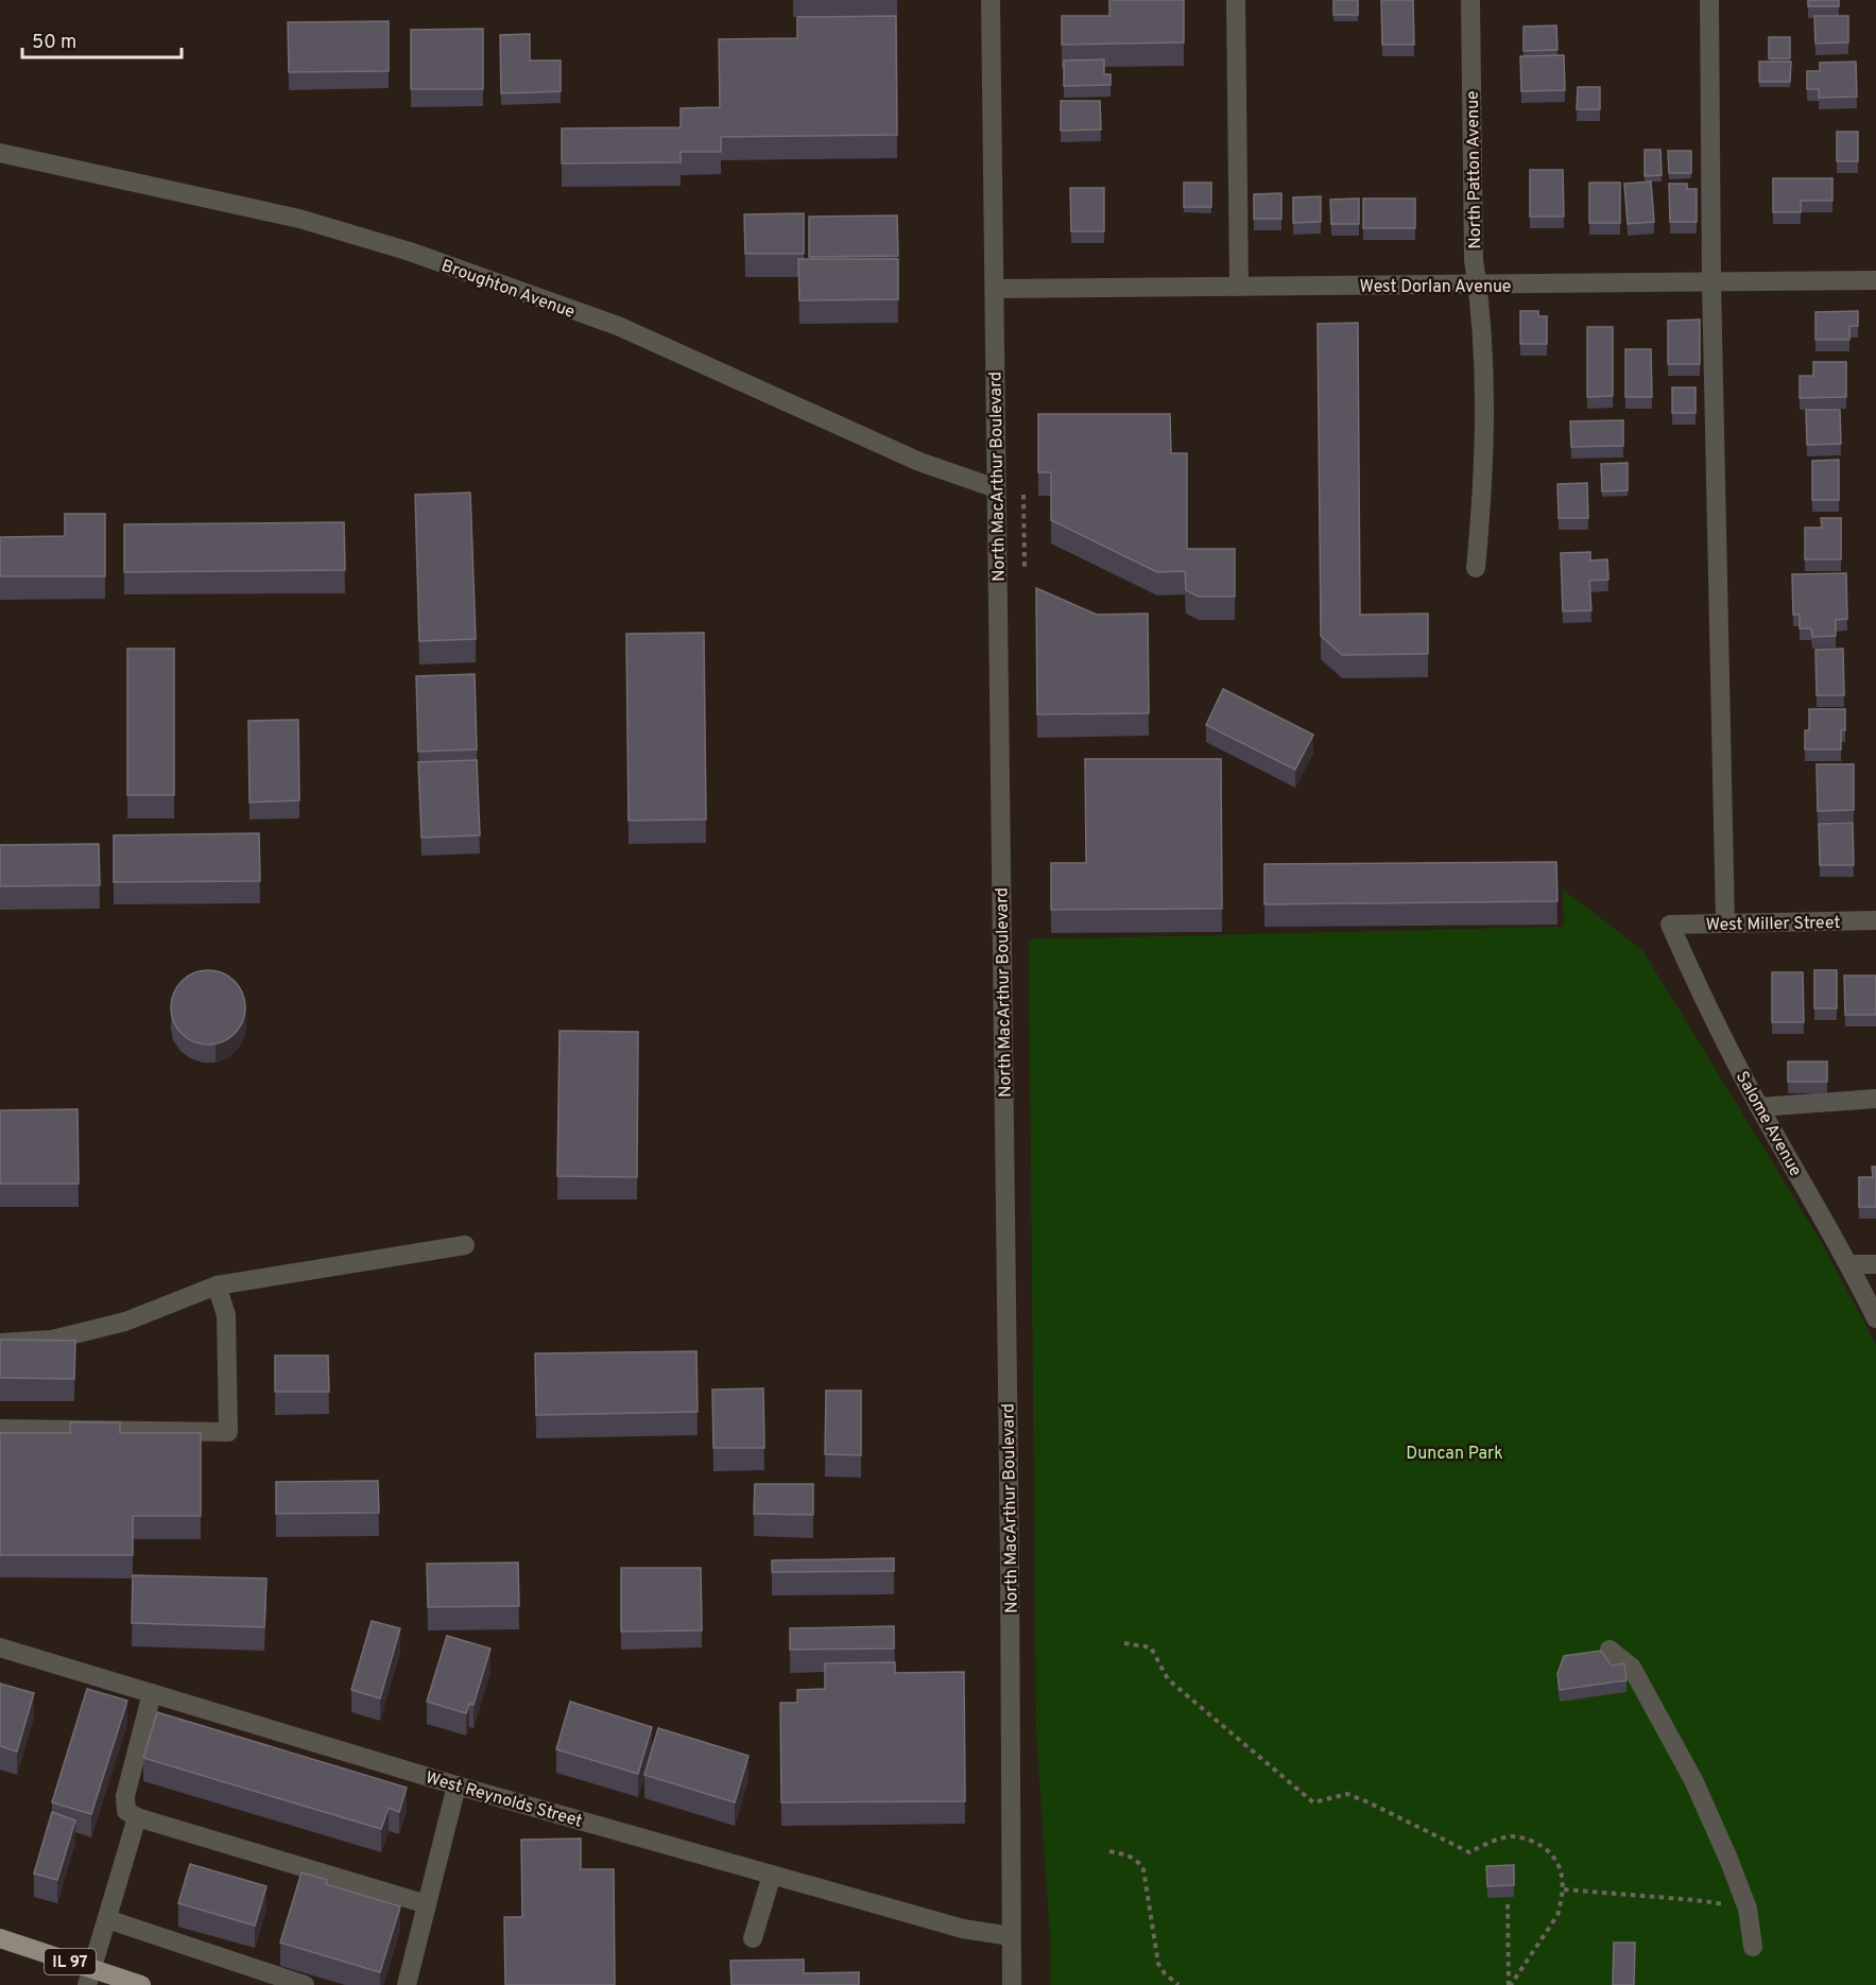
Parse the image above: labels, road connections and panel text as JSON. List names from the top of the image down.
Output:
{
  "streets": {
    "main road": ["IL 97"],
    "street": [
      "North Patton Avenue",
      "West Dorlan Avenue",
      "Broughton Avenue",
      "North MacArthur Boulevard",
      "West Miller Street",
      "Salome Avenue",
      "West Reynolds Street"
    ]
  },
  "crossings": [
    ["North Patton Avenue", "West Dorlan Avenue"],
    ["West Dorlan Avenue", "North MacArthur Boulevard"],
    ["Broughton Avenue", "North MacArthur Boulevard"],
    ["North MacArthur Boulevard", "West Reynolds Street"],
    ["West Miller Street", "Salome Avenue"]
  ],
  "parks": ["Duncan Park"],
  "scale_bar": "50 m"
}
